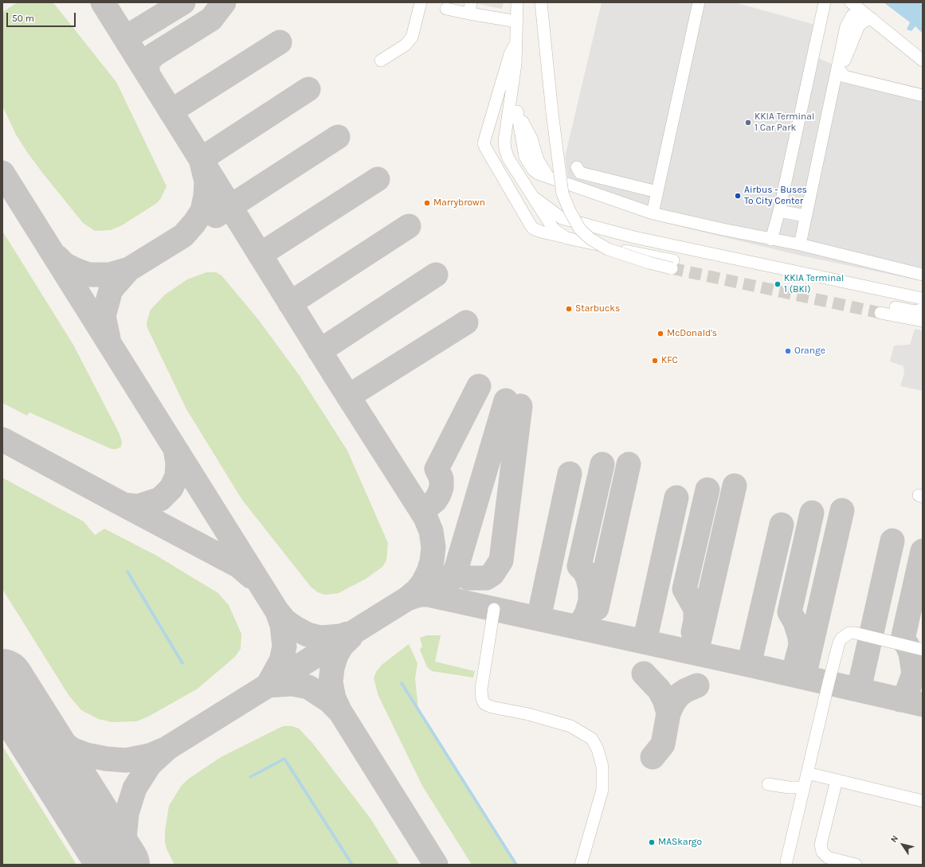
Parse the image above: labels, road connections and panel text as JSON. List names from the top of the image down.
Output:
{
  "places": [
    "KKIA Terminal 1 Car Park",
    "Airbus - Buses To City Center",
    "Marrybrown",
    "KKIA Terminal 1 (BKI)",
    "Starbucks",
    "McDonald's",
    "Orange",
    "KFC",
    "MASkargo"
  ],
  "scale_bar": "50 m",
  "north": "top left"
}
